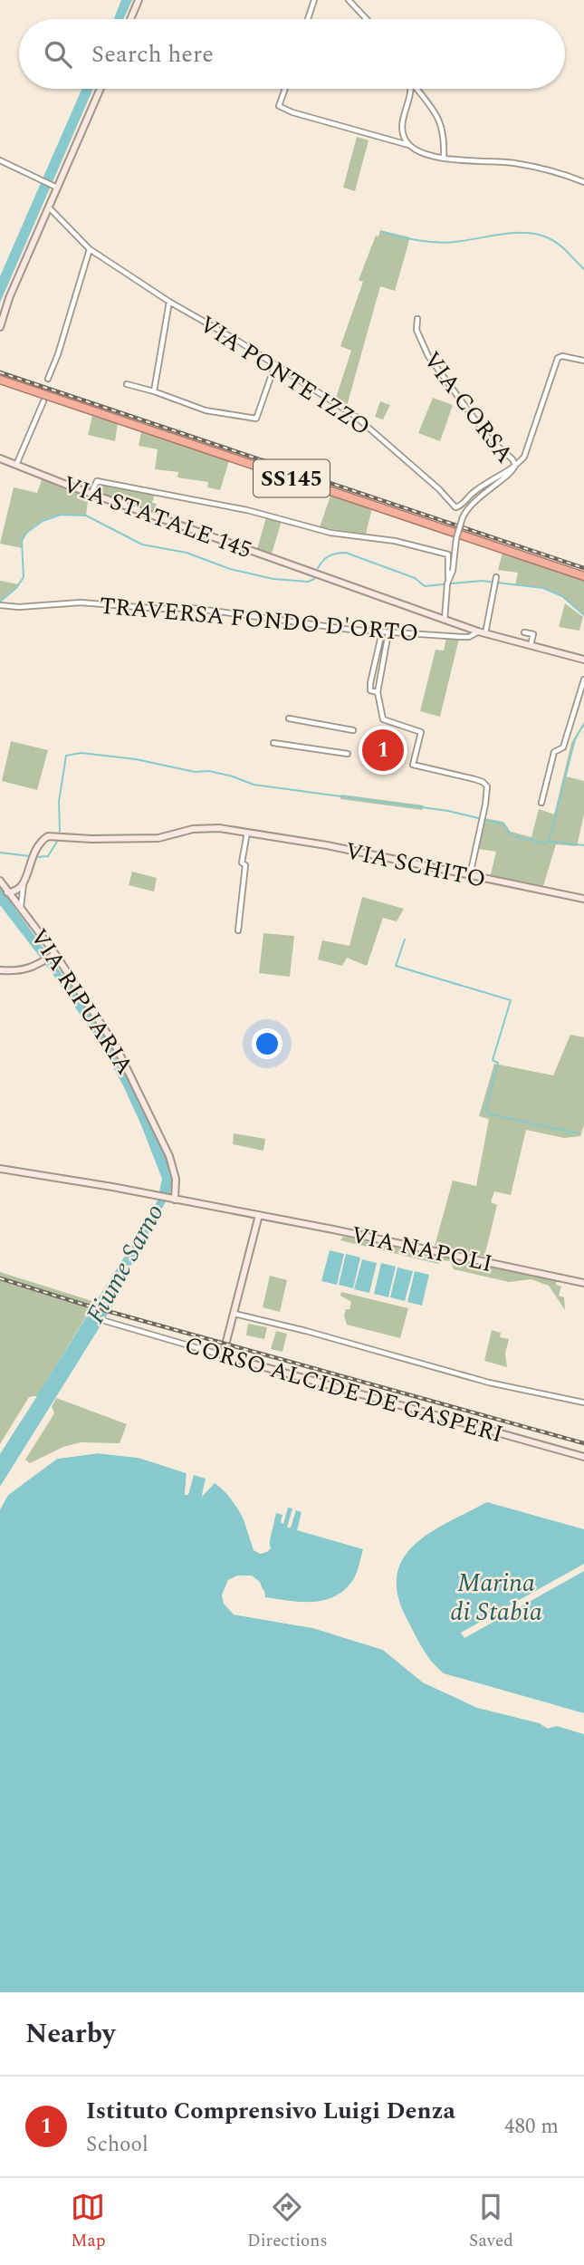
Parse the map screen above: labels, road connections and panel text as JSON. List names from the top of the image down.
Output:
{
  "streets": {
    "highway": ["SS145"],
    "street": [
      "VIA PONTE IZZO",
      "VIA CORSA",
      "VIA STATALE 145",
      "TRAVERSA FONDO D'ORTO",
      "VIA SCHITO",
      "VIA RIPUARIA",
      "VIA NAPOLI",
      "CORSO ALCIDE DE GASPERI"
    ]
  },
  "crossings": [
    ["VIA PONTE IZZO", "VIA CORSA"],
    ["VIA STATALE 145", "TRAVERSA FONDO D'ORTO"],
    ["VIA RIPUARIA", "VIA NAPOLI"]
  ],
  "water": ["Fiume Sarno", "Marina di Stabia"],
  "page": {
    "search": "Search here",
    "pins": "1",
    "heading": "Nearby",
    "list": [
      {
        "mark": "1",
        "name": "Istituto Comprensivo Luigi Denza",
        "note": "School",
        "value": "480 m"
      }
    ],
    "nav": ["Map", "Directions", "Saved"]
  }
}
